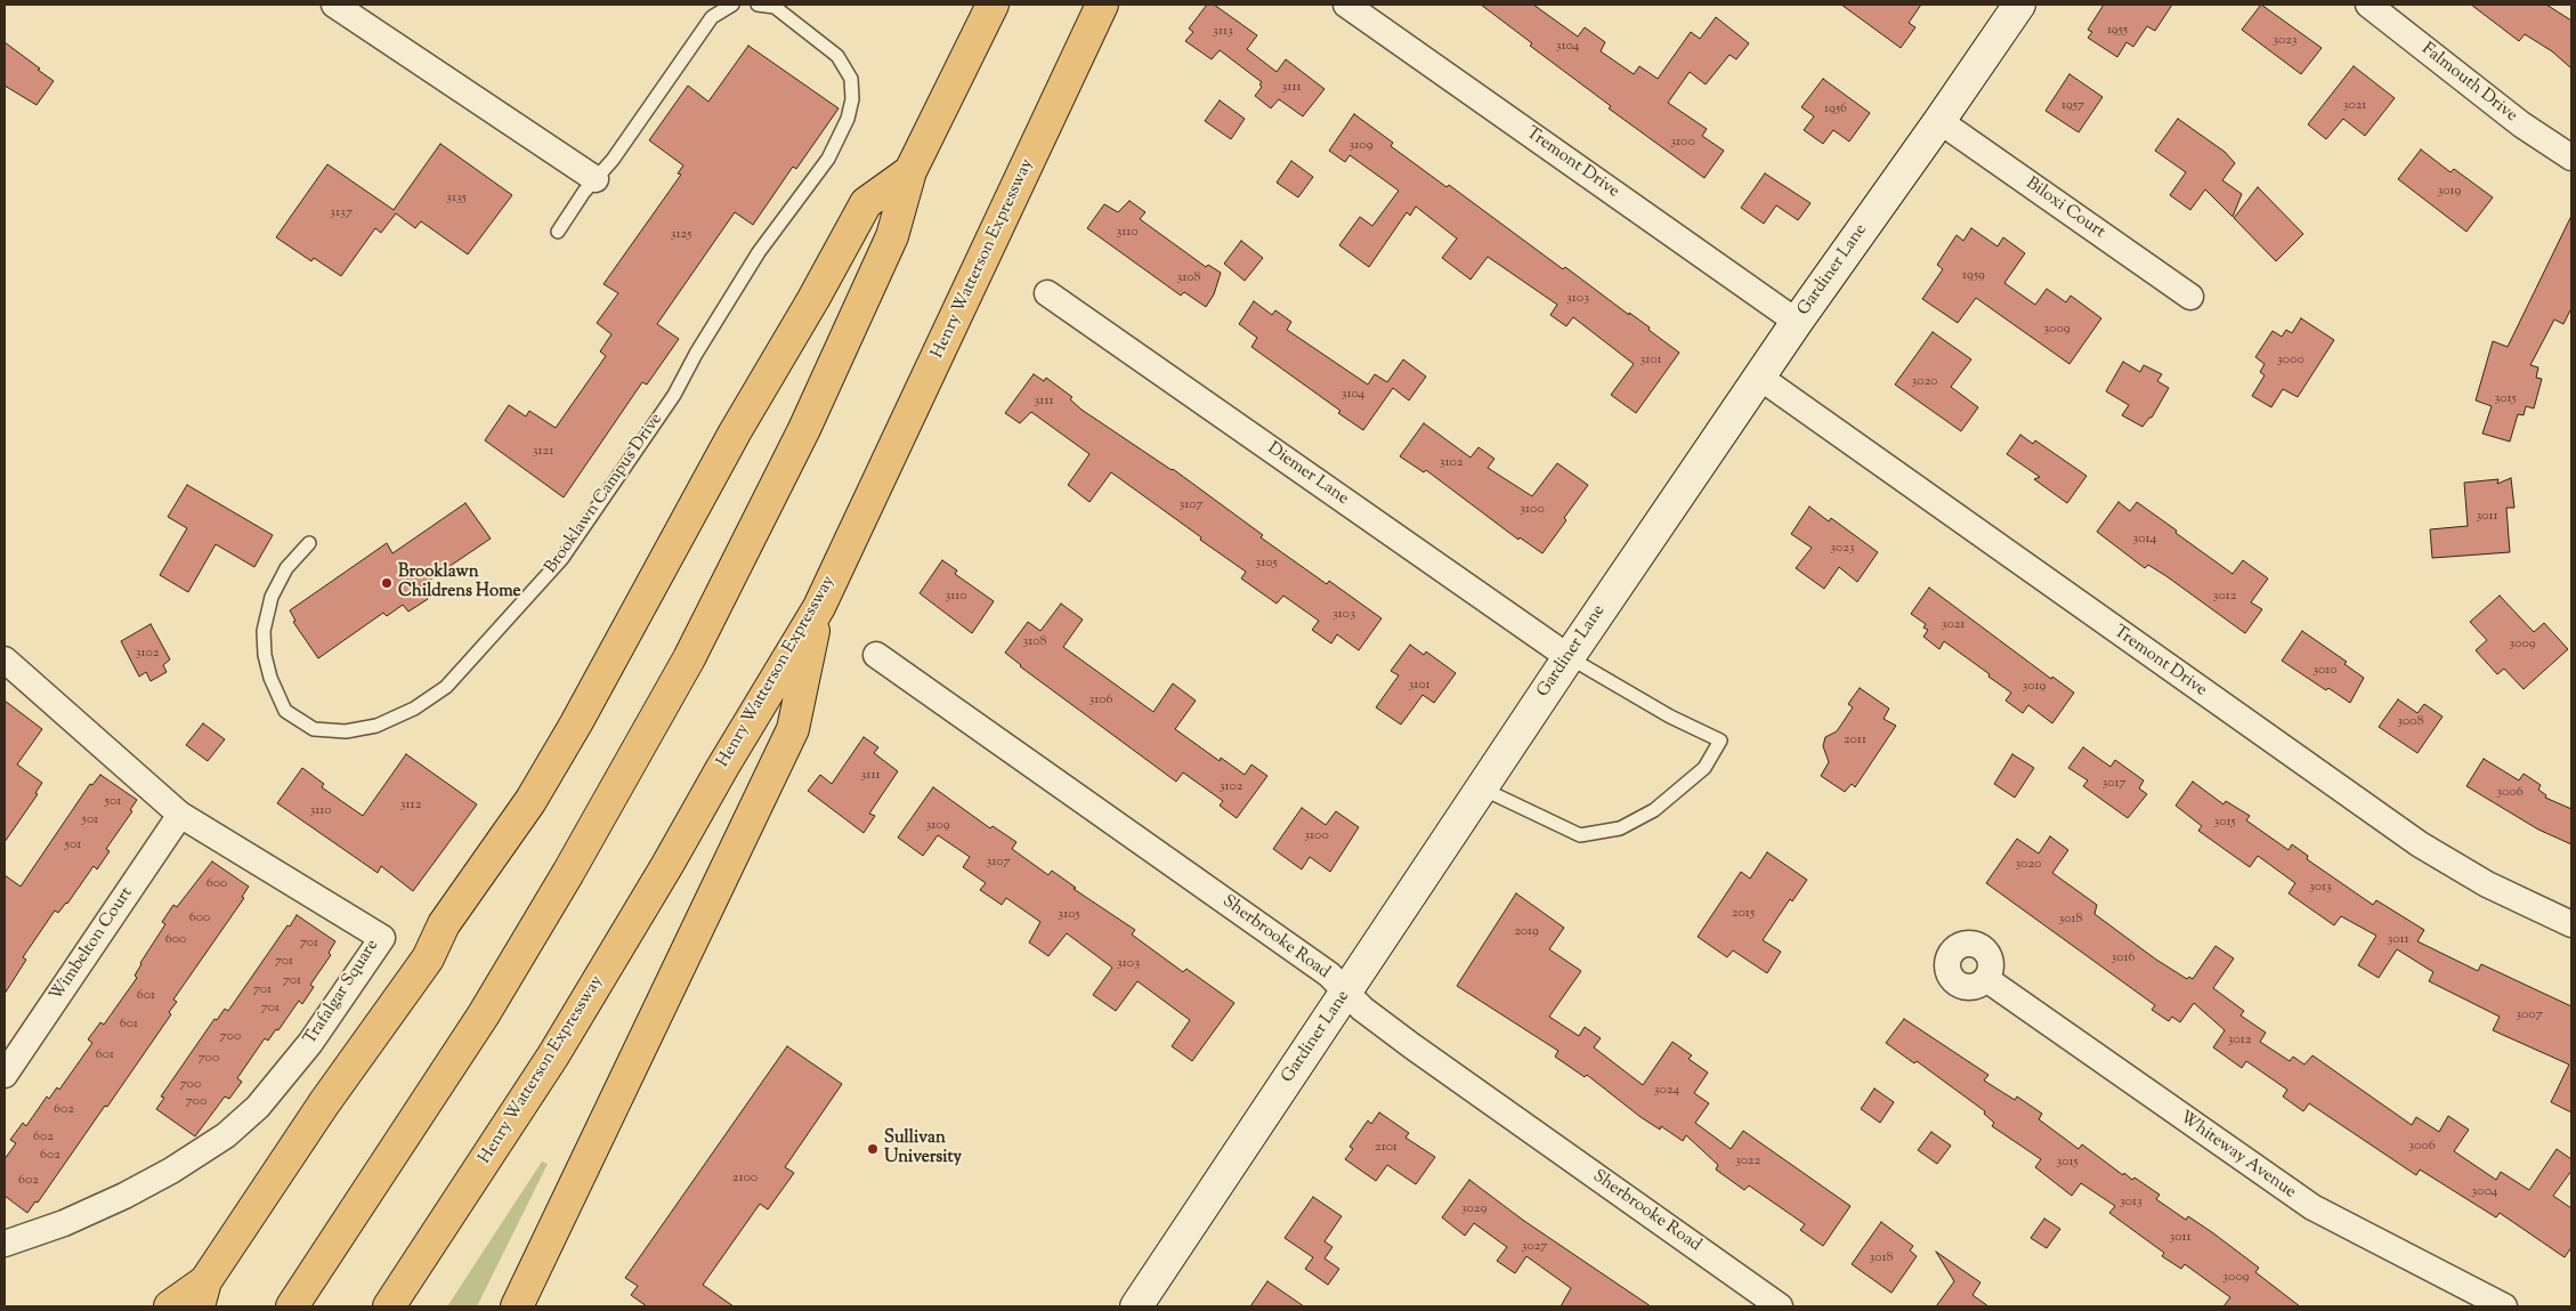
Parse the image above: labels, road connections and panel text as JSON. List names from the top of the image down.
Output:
{
  "streets": {
    "highway": ["Henry Watterson Expressway"],
    "main road": ["Gardiner Lane"],
    "street": [
      "Falmouth Drive",
      "Tremont Drive",
      "Biloxi Court",
      "Diemer Lane",
      "Sherbrooke Road",
      "Wimbelton Court",
      "Trafalgar Square",
      "Whiteway Avenue"
    ],
    "lane": ["Brooklawn Campus Drive"]
  },
  "crossings": [
    ["Tremont Drive", "Gardiner Lane"],
    ["Biloxi Court", "Gardiner Lane"],
    ["Gardiner Lane", "Diemer Lane"],
    ["Gardiner Lane", "Sherbrooke Road"],
    ["Wimbelton Court", "Trafalgar Square"]
  ],
  "places": ["Brooklawn Childrens Home", "Sullivan University"],
  "house_numbers": [
    "1955",
    "3113",
    "3023",
    "3104",
    "3111",
    "1957",
    "3021",
    "1956",
    "3100",
    "3109",
    "3019",
    "3135",
    "3137",
    "3110",
    "3125",
    "1959",
    "3108",
    "3103",
    "3009",
    "3101",
    "3000",
    "3020",
    "3104",
    "3015",
    "3111",
    "3121",
    "3102",
    "3107",
    "3100",
    "3011",
    "3014",
    "3023",
    "3105",
    "3110",
    "3012",
    "3103",
    "3021",
    "3108",
    "3009",
    "3102",
    "3010",
    "3101",
    "3019",
    "3106",
    "3008",
    "2011",
    "3111",
    "3017",
    "3102",
    "3006",
    "501",
    "3112",
    "3110",
    "501",
    "3015",
    "3109",
    "3100",
    "501",
    "3107",
    "3020",
    "600",
    "3013",
    "2015",
    "3105",
    "600",
    "3018",
    "2019",
    "600",
    "3011",
    "701",
    "3016",
    "701",
    "3103",
    "701",
    "701",
    "601",
    "701",
    "3007",
    "601",
    "700",
    "3012",
    "601",
    "700",
    "700",
    "3024",
    "700",
    "602",
    "602",
    "3006",
    "2101",
    "602",
    "3022",
    "3015",
    "2100",
    "602",
    "3004",
    "3013",
    "3029",
    "3011",
    "3027",
    "3018",
    "3009"
  ]
}
